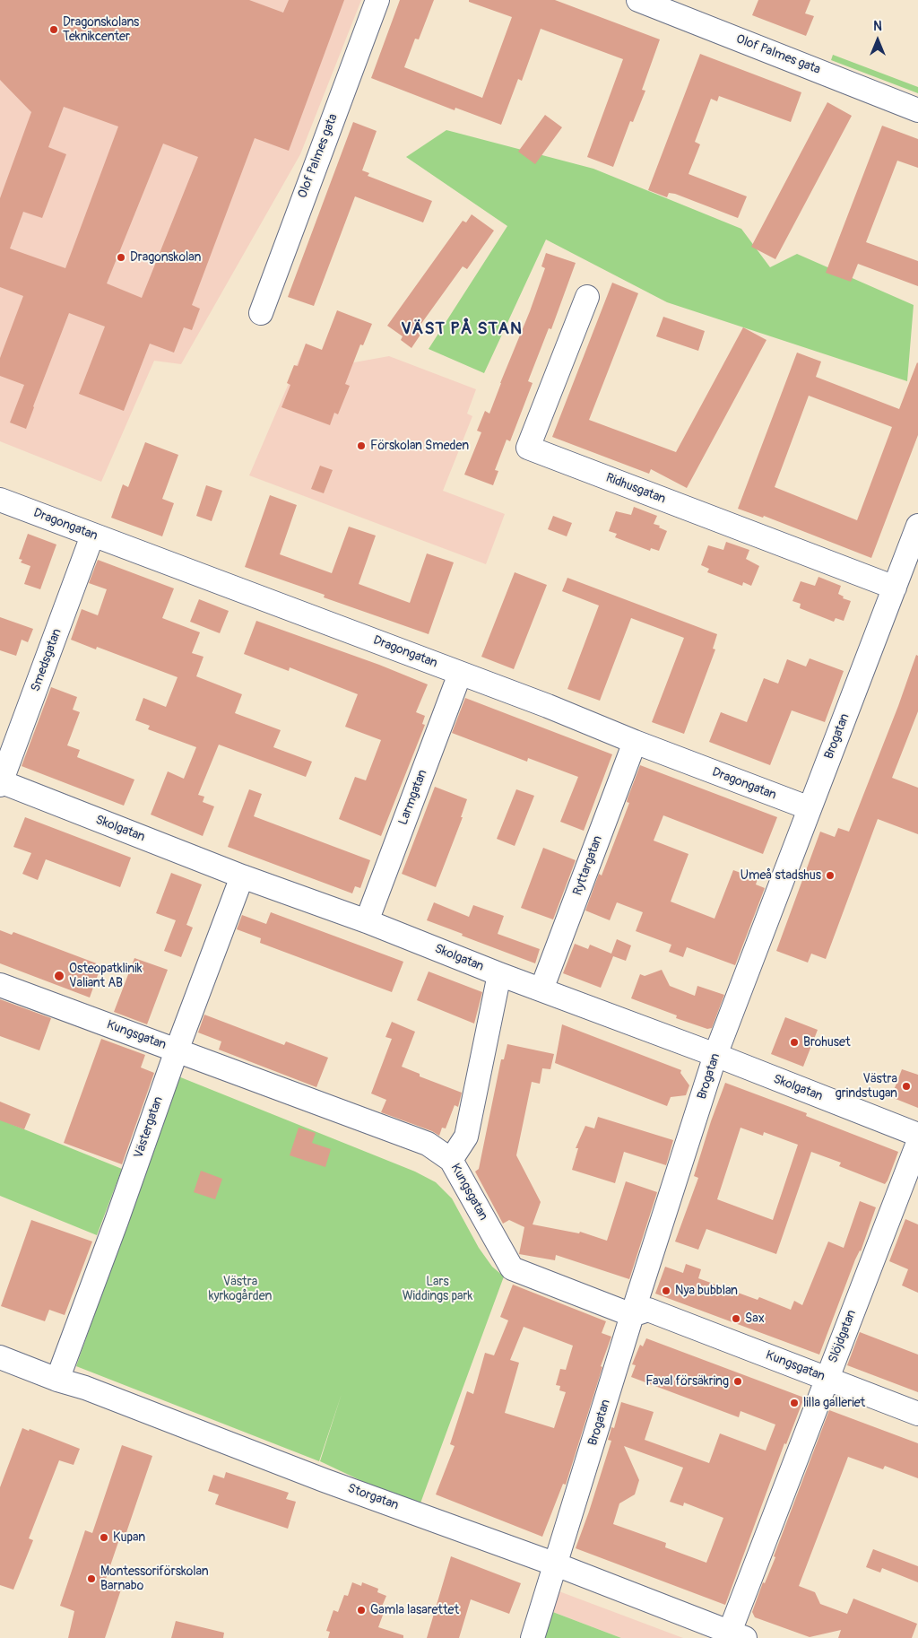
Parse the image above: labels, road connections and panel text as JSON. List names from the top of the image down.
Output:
{
  "streets": {
    "street": [
      "Olof Palmes gata",
      "Ridhusgatan",
      "Dragongatan",
      "Smedsgatan",
      "Brogatan",
      "Larmgatan",
      "Skolgatan",
      "Ryttargatan",
      "Kungsgatan",
      "Västergatan",
      "Slöjdgatan",
      "Storgatan"
    ]
  },
  "crossings": [
    ["Ridhusgatan", "Brogatan"],
    ["Dragongatan", "Smedsgatan"],
    ["Dragongatan", "Brogatan"],
    ["Dragongatan", "Larmgatan"],
    ["Dragongatan", "Ryttargatan"],
    ["Smedsgatan", "Skolgatan"],
    ["Brogatan", "Skolgatan"],
    ["Brogatan", "Kungsgatan"],
    ["Brogatan", "Storgatan"],
    ["Larmgatan", "Skolgatan"],
    ["Skolgatan", "Ryttargatan"],
    ["Skolgatan", "Västergatan"],
    ["Kungsgatan", "Västergatan"],
    ["Kungsgatan", "Slöjdgatan"],
    ["Västergatan", "Storgatan"],
    ["Slöjdgatan", "Storgatan"]
  ],
  "districts": ["VÄST PÅ STAN"],
  "parks": ["Västra kyrkogården", "Lars Widdings park"],
  "places": [
    "Dragonskolans Teknikcenter",
    "Dragonskolan",
    "Förskolan Smeden",
    "Umeå stadshus",
    "Osteopatklinik Valiant AB",
    "Brohuset",
    "Västra grindstugan",
    "Nya bubblan",
    "Sax",
    "Faval försäkring",
    "lilla galleriet",
    "Kupan",
    "Montessoriförskolan Barnabo",
    "Gamla lasarettet"
  ],
  "north": "top"
}
